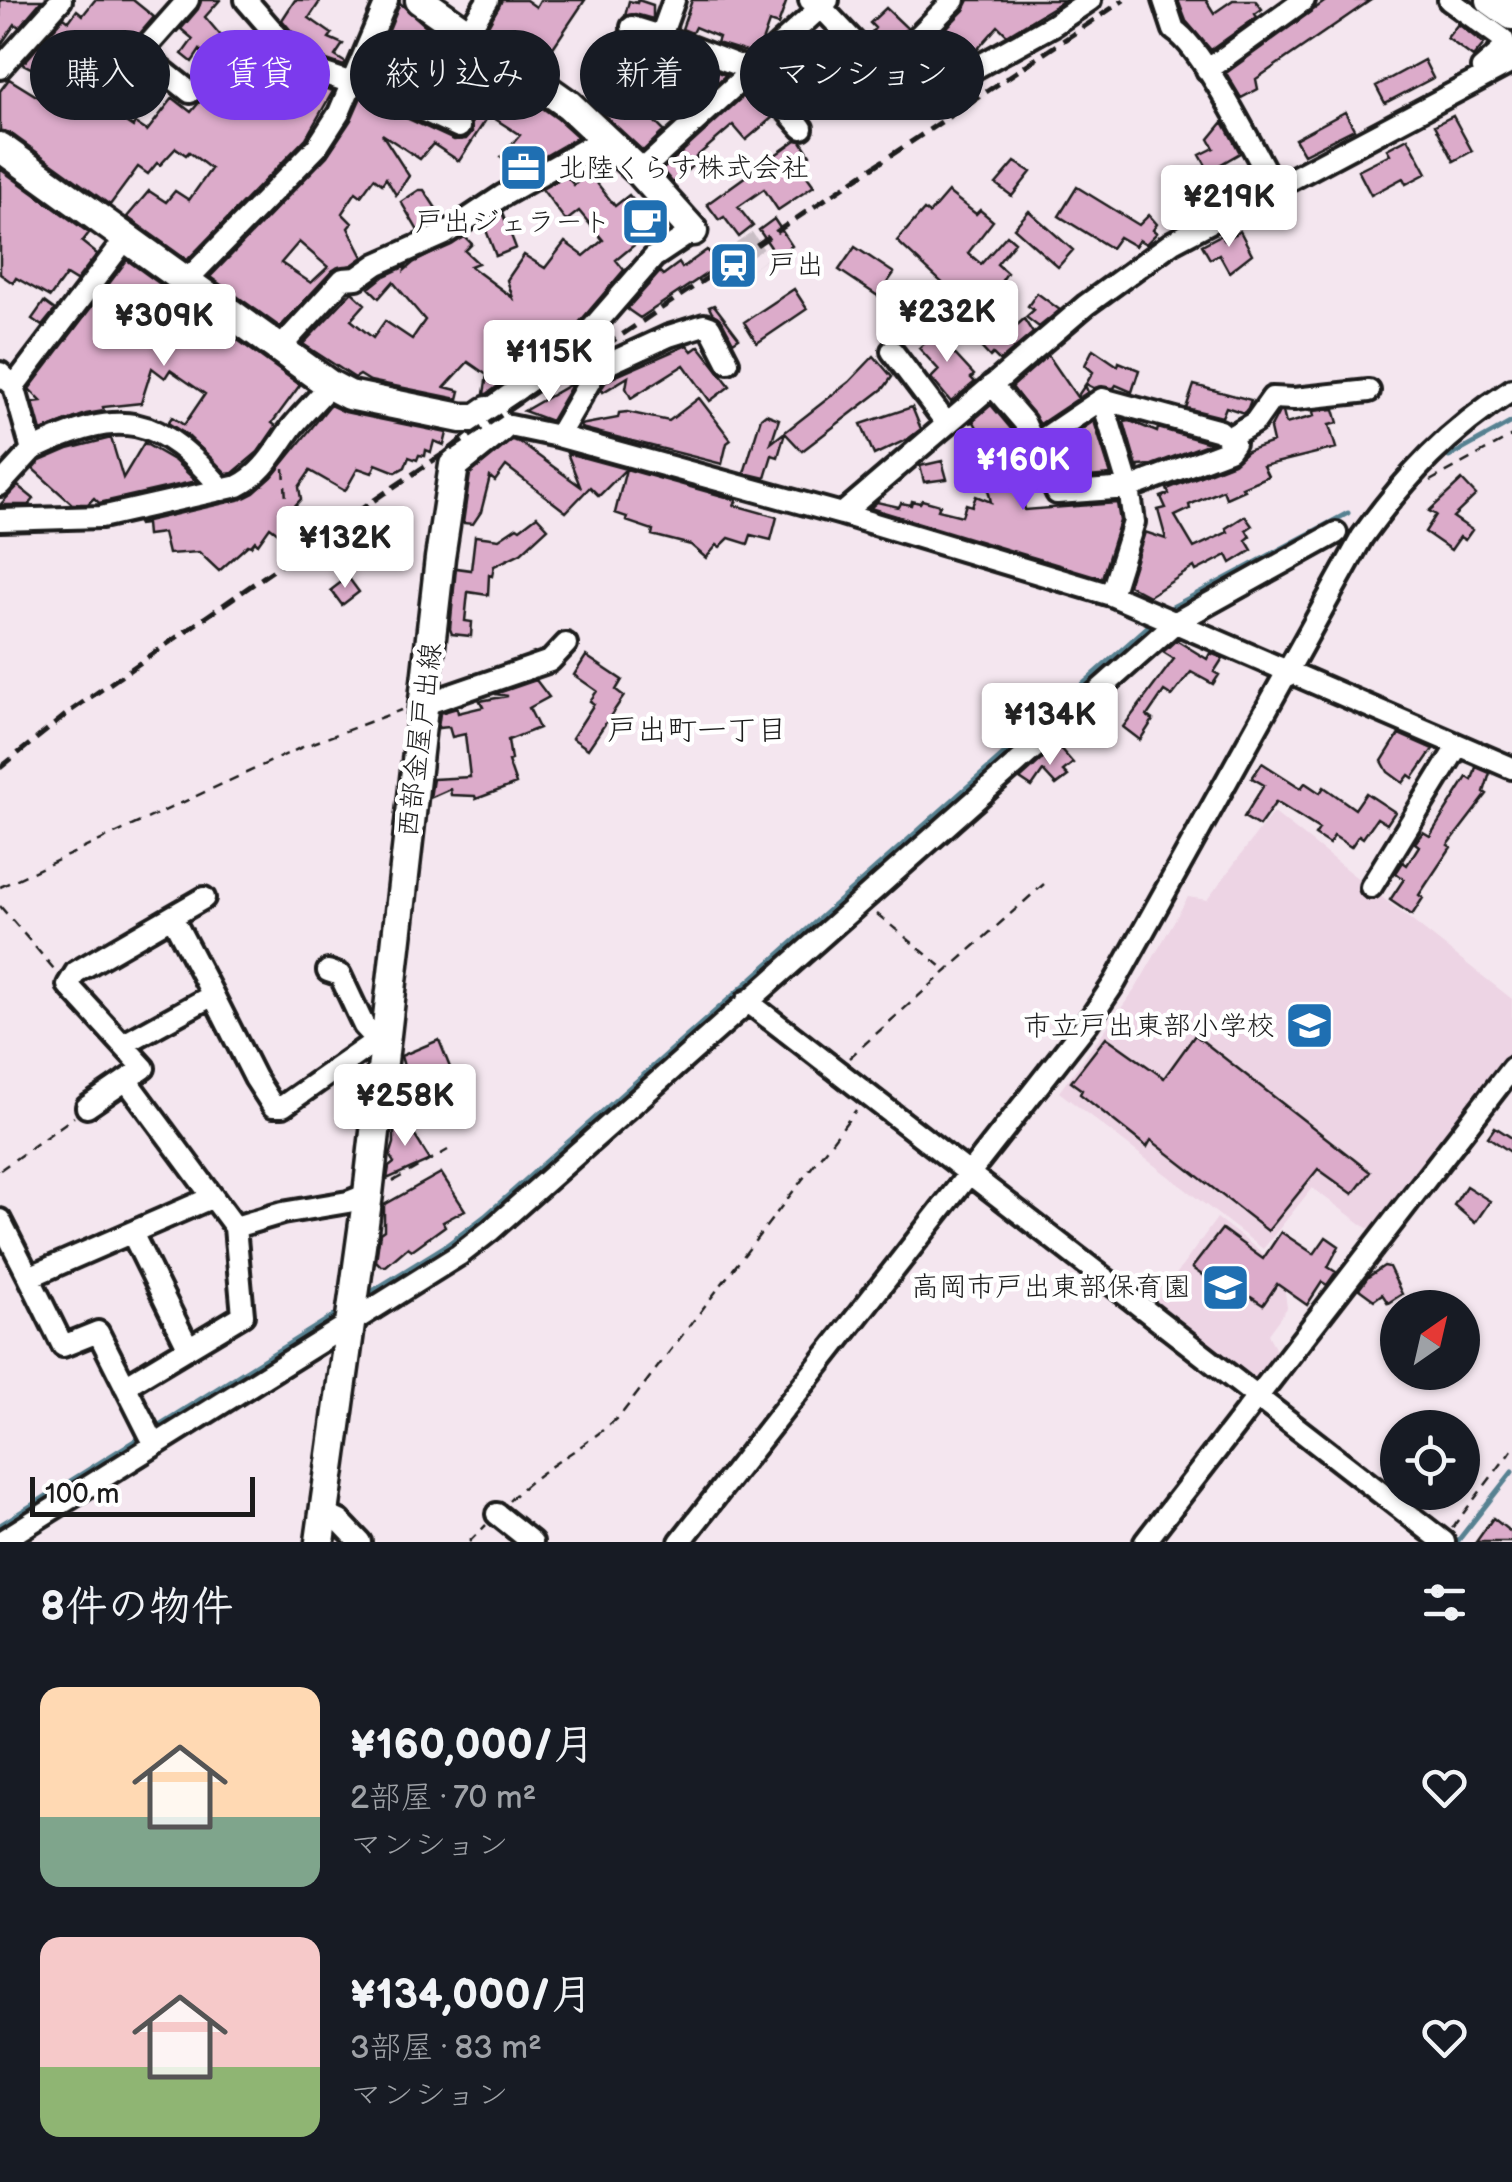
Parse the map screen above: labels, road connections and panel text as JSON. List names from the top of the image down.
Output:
{
  "streets": {
    "main road": ["西部金屋戸出線"]
  },
  "districts": ["戸出町一丁目"],
  "places": {
    "office": ["北陸くらす株式会社"],
    "cafe": ["戸出ジェラート"],
    "station": ["戸出"],
    "school or university": ["市立戸出東部小学校", "高岡市戸出東部保育園"]
  },
  "scale_bar": "100 m",
  "north": "top right",
  "page": {
    "chip": [
      "購入",
      "賃貸",
      "絞り込み",
      "新着",
      "マンション"
    ],
    "price": [
      "¥219K",
      "¥232K",
      "¥309K",
      "¥115K",
      "¥160K",
      "¥132K",
      "¥134K",
      "¥258K"
    ],
    "scale": "100 m",
    "heading": "8件の物件",
    "list": [
      {
        "name": "¥160,000/月",
        "note": "2部屋 · 70 m² · マンション"
      },
      {
        "name": "¥134,000/月",
        "note": "3部屋 · 83 m² · マンション"
      }
    ]
  }
}
